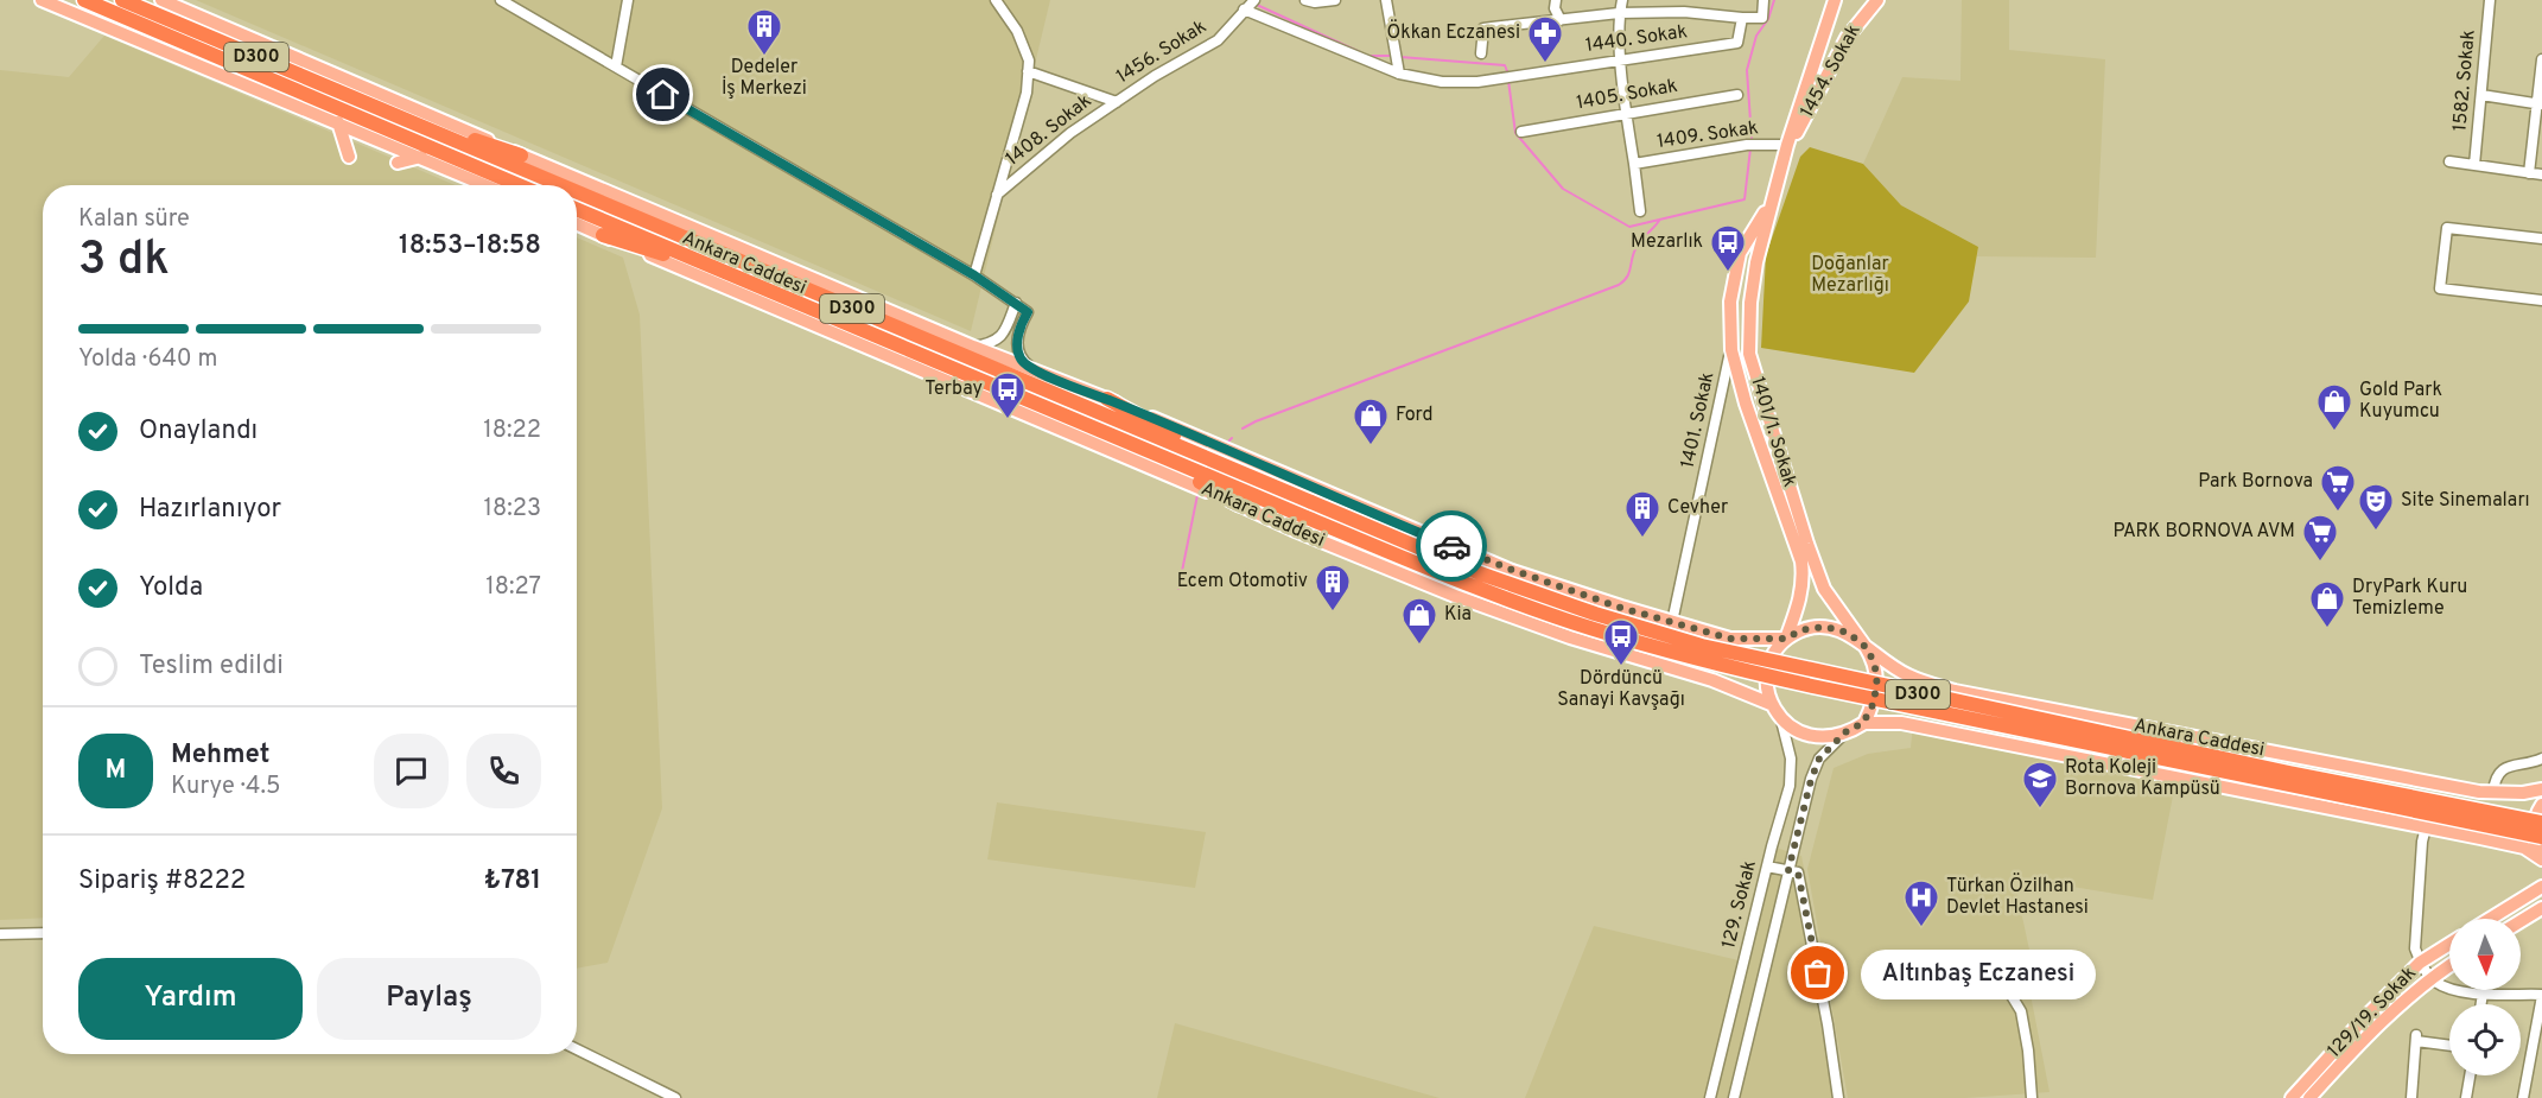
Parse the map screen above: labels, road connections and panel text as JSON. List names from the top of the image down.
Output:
{
  "streets": {
    "highway": ["D300", "Ankara Caddesi"],
    "main road": ["1454. Sokak", "1401/1. Sokak", "129/19. Sokak"],
    "street": [
      "1440. Sokak",
      "1456. Sokak",
      "1582. Sokak",
      "1405. Sokak",
      "1408. Sokak",
      "1409. Sokak",
      "1401. Sokak",
      "129. Sokak"
    ]
  },
  "crossings": [
    ["1440. Sokak", "1456. Sokak"],
    ["1440. Sokak", "1409. Sokak"],
    ["1456. Sokak", "1408. Sokak"],
    ["1454. Sokak", "1409. Sokak"],
    ["1454. Sokak", "1401/1. Sokak"],
    ["1405. Sokak", "1409. Sokak"],
    ["1409. Sokak", "1401/1. Sokak"],
    ["Ankara Caddesi", "1401. Sokak"],
    ["Ankara Caddesi", "1401/1. Sokak"],
    ["Ankara Caddesi", "129. Sokak"],
    ["1401. Sokak", "1401/1. Sokak"],
    ["1401/1. Sokak", "129. Sokak"]
  ],
  "parks": ["Doğanlar Mezarlığı"],
  "places": {
    "building": ["Dedeler İş Merkezi", "Cevher", "Ecem Otomotiv"],
    "pharmacy": ["Ökkan Eczanesi"],
    "bus stop": ["Mezarlık", "Terbay", "Dördüncü Sanayi Kavşağı"],
    "shop": [
      "Gold Park Kuyumcu",
      "Ford",
      "DryPark Kuru Temizleme",
      "Kia"
    ],
    "supermarket": ["Park Bornova", "PARK BORNOVA AVM"],
    "theatre": ["Site Sinemaları"],
    "school or university": ["Rota Koleji Bornova Kampüsü"],
    "hospital": ["Türkan Özilhan Devlet Hastanesi"],
    "other": ["Altınbaş Eczanesi"]
  },
  "north": "bottom",
  "page": {
    "heading": ["3 dk", "Kalan süre", "18:53–18:58"],
    "panel": [
      "Mehmet",
      "Kurye · 4.5",
      "Sipariş #8222",
      "₺781"
    ],
    "bar": "Yolda · 640 m",
    "list": [
      ["Onaylandı", "18:22"],
      ["Hazırlanıyor", "18:23"],
      ["Yolda", "18:27"],
      "Teslim edildi"
    ],
    "round": "M",
    "buttons": ["Yardım", "Paylaş"],
    "bubble": "Altınbaş Eczanesi"
  }
}
